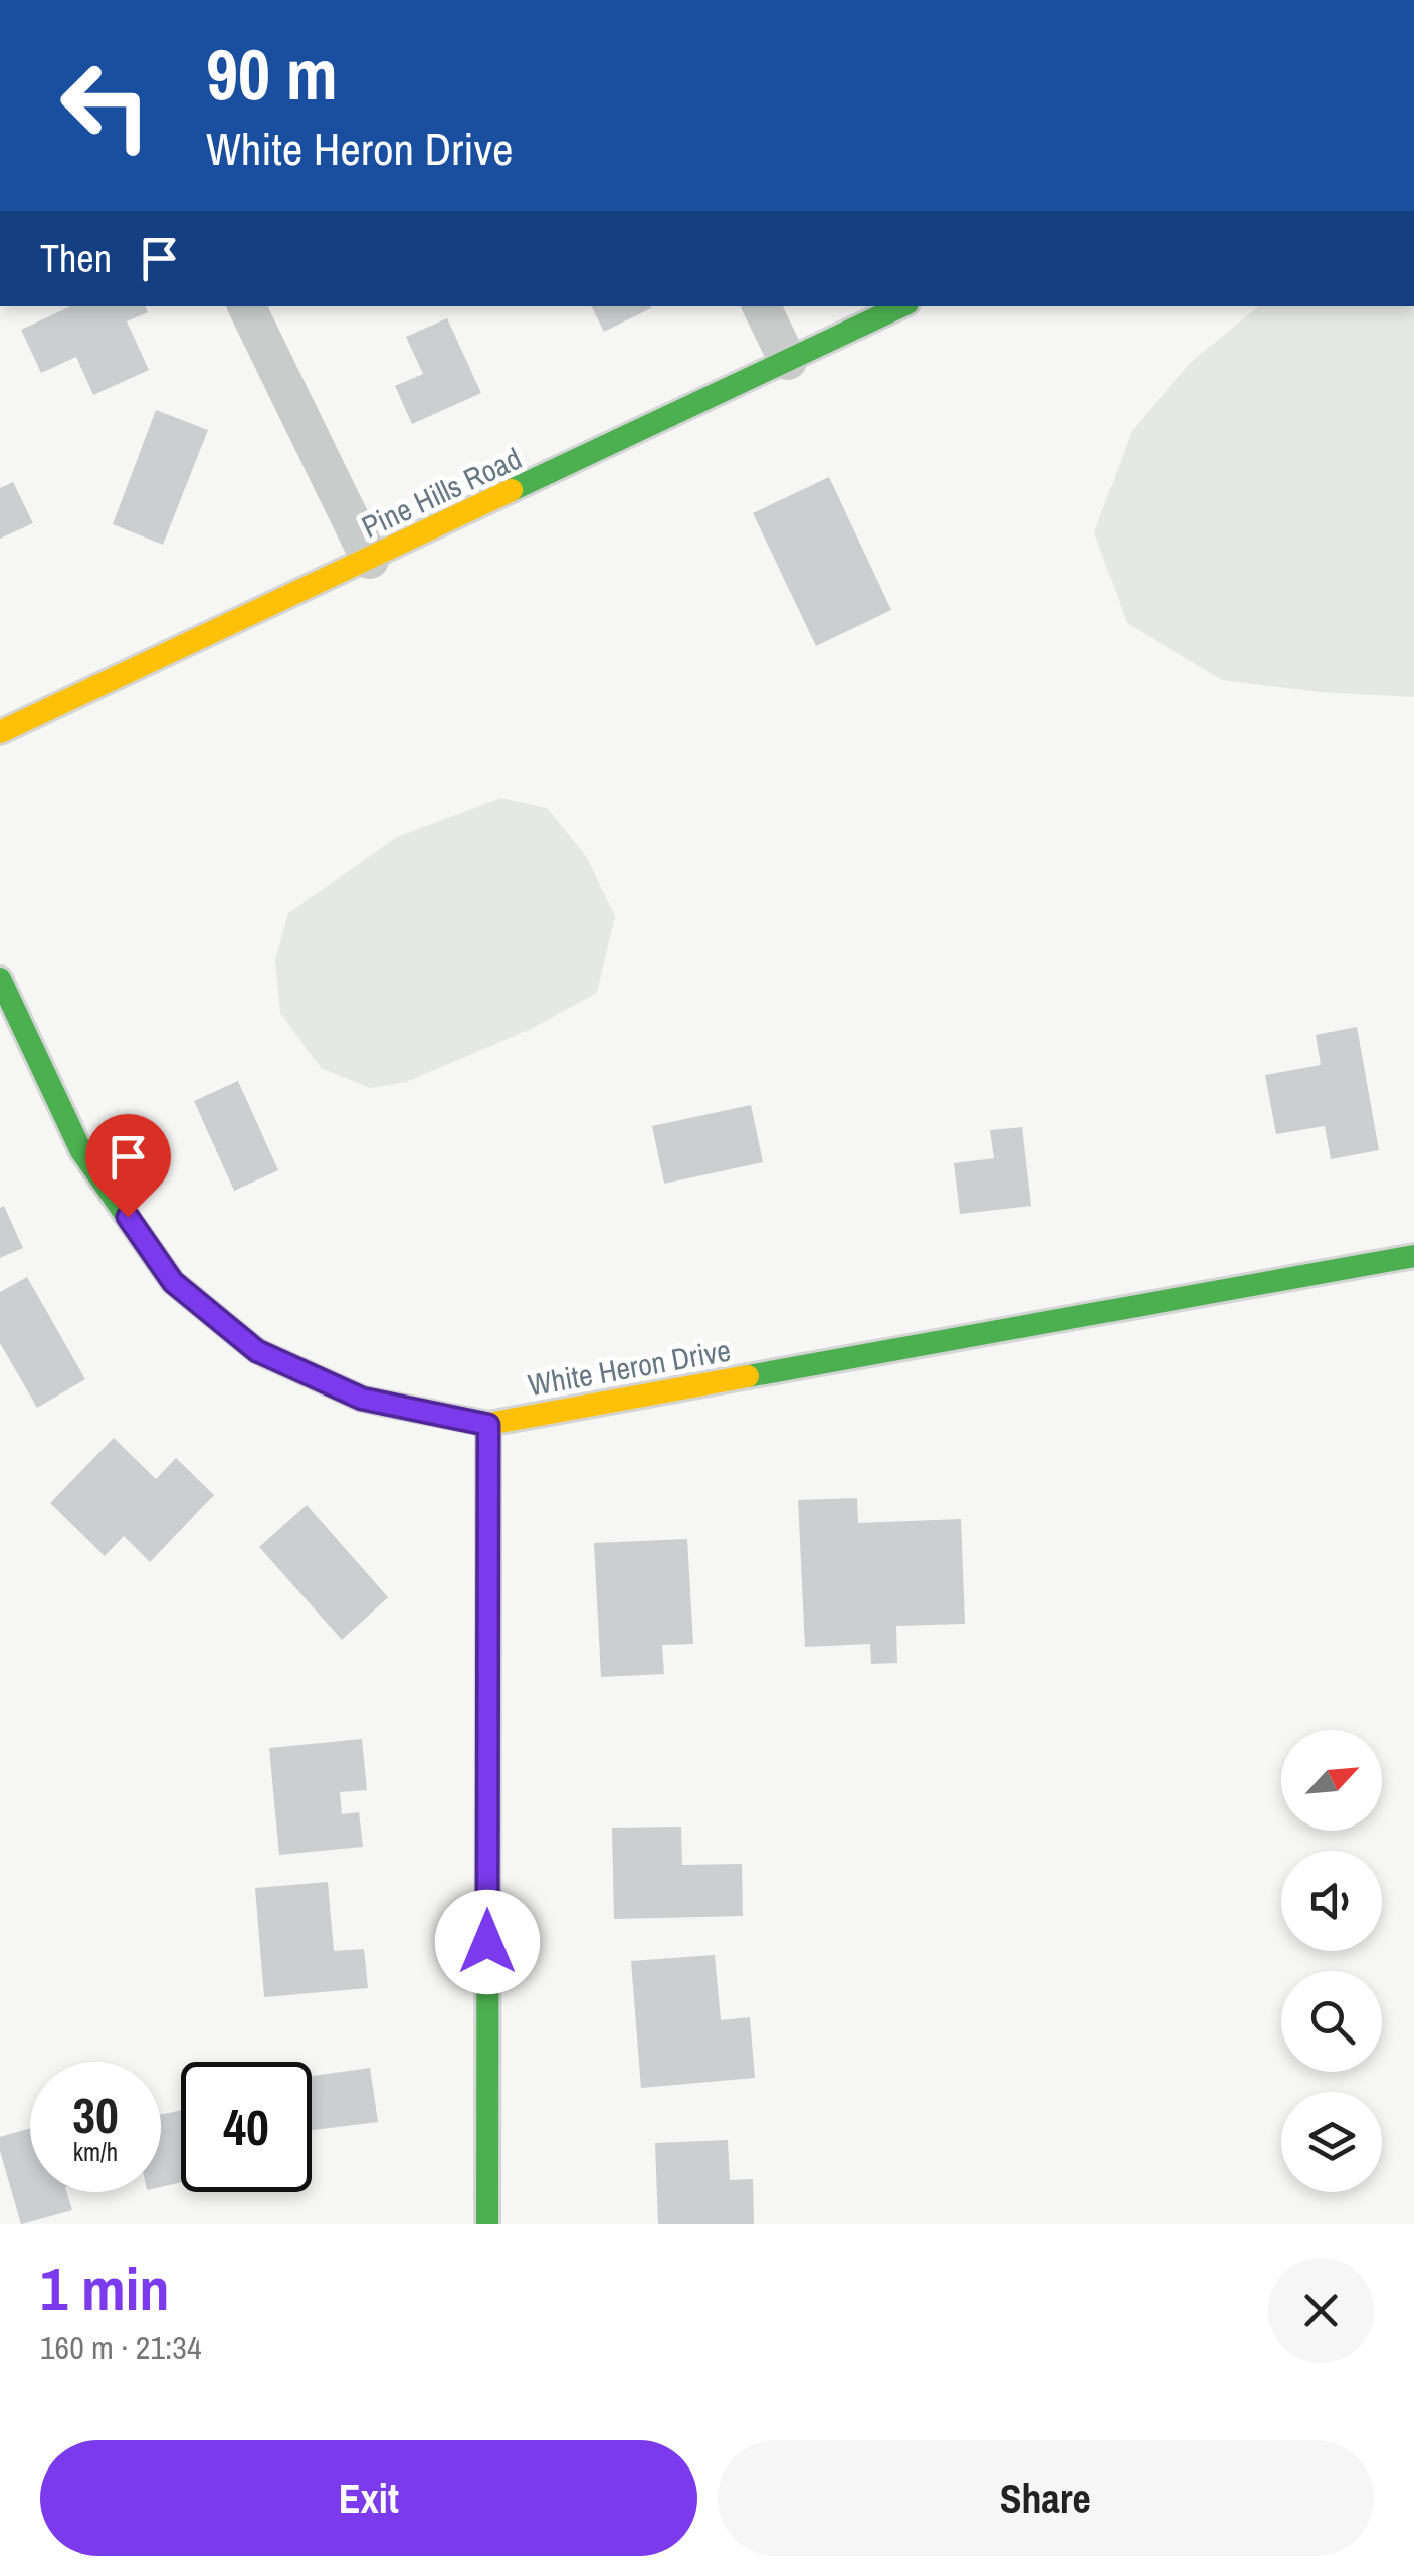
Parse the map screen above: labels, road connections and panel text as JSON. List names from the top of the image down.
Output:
{
  "streets": {
    "street": ["Pine Hills Road", "White Heron Drive"]
  },
  "north": "top right",
  "page": {
    "turn": ["90 m", "White Heron Drive"],
    "then": "Then",
    "speed": "30 km/h",
    "limit": "40",
    "heading": ["1 min", "160 m · 21:34"],
    "buttons": ["Exit", "Share"]
  }
}
